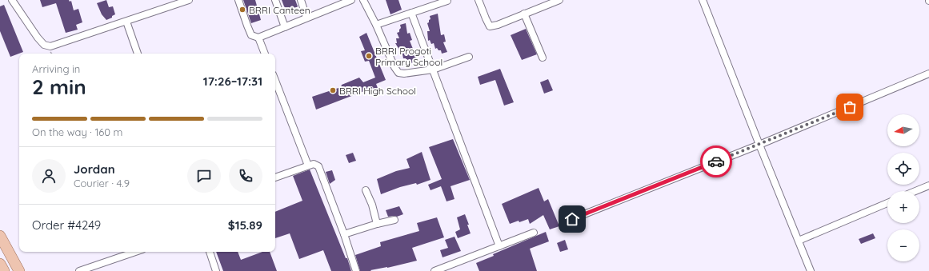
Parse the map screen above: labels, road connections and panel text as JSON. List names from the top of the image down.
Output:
{
  "places": ["BRRI Canteen", "BRRI Progoti Primary School", "BRRI High School"],
  "north": "left",
  "page": {
    "heading": ["2 min", "Arriving in", "17:26–17:31"],
    "panel": [
      "Jordan",
      "Courier · 4.9",
      "Order #4249",
      "$15.89"
    ],
    "bar": "On the way · 160 m",
    "map_buttons": ["+", "−"]
  }
}
